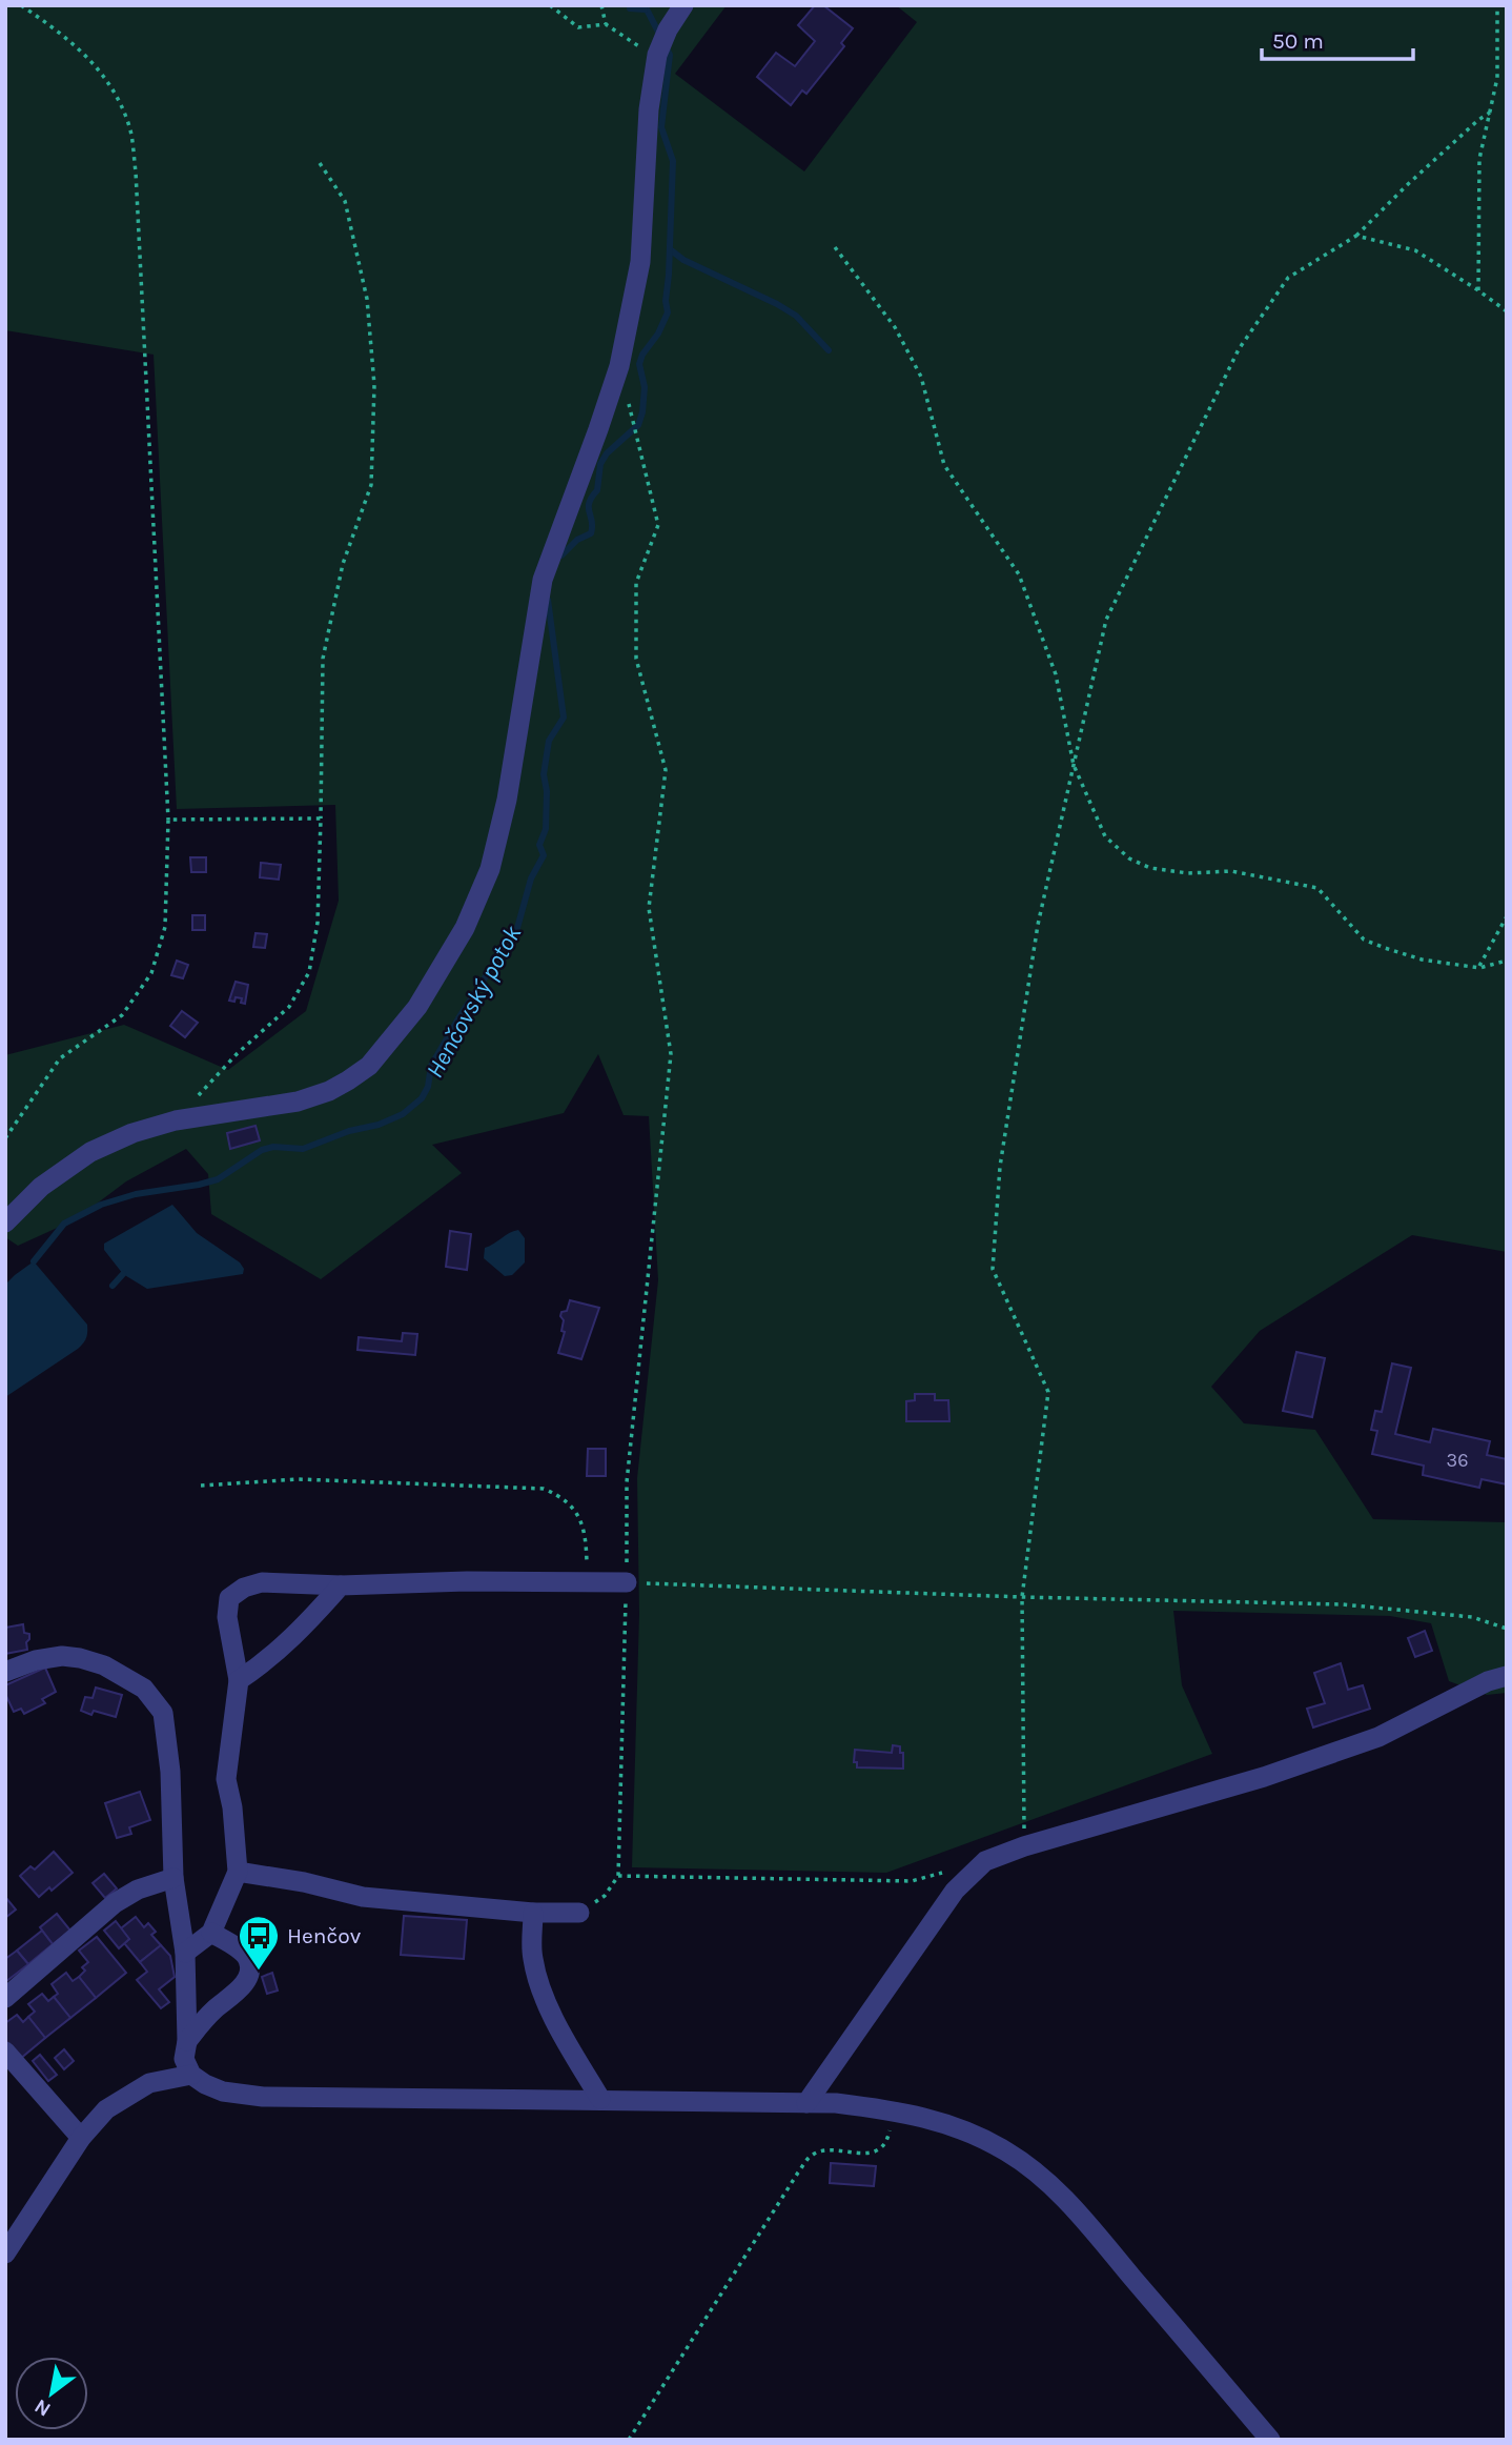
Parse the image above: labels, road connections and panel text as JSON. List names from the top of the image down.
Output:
{
  "water": ["Henčovský potok"],
  "places": {
    "bus stop": ["Henčov"]
  },
  "house_numbers": ["36"],
  "scale_bar": "50 m",
  "north": "bottom left"
}
